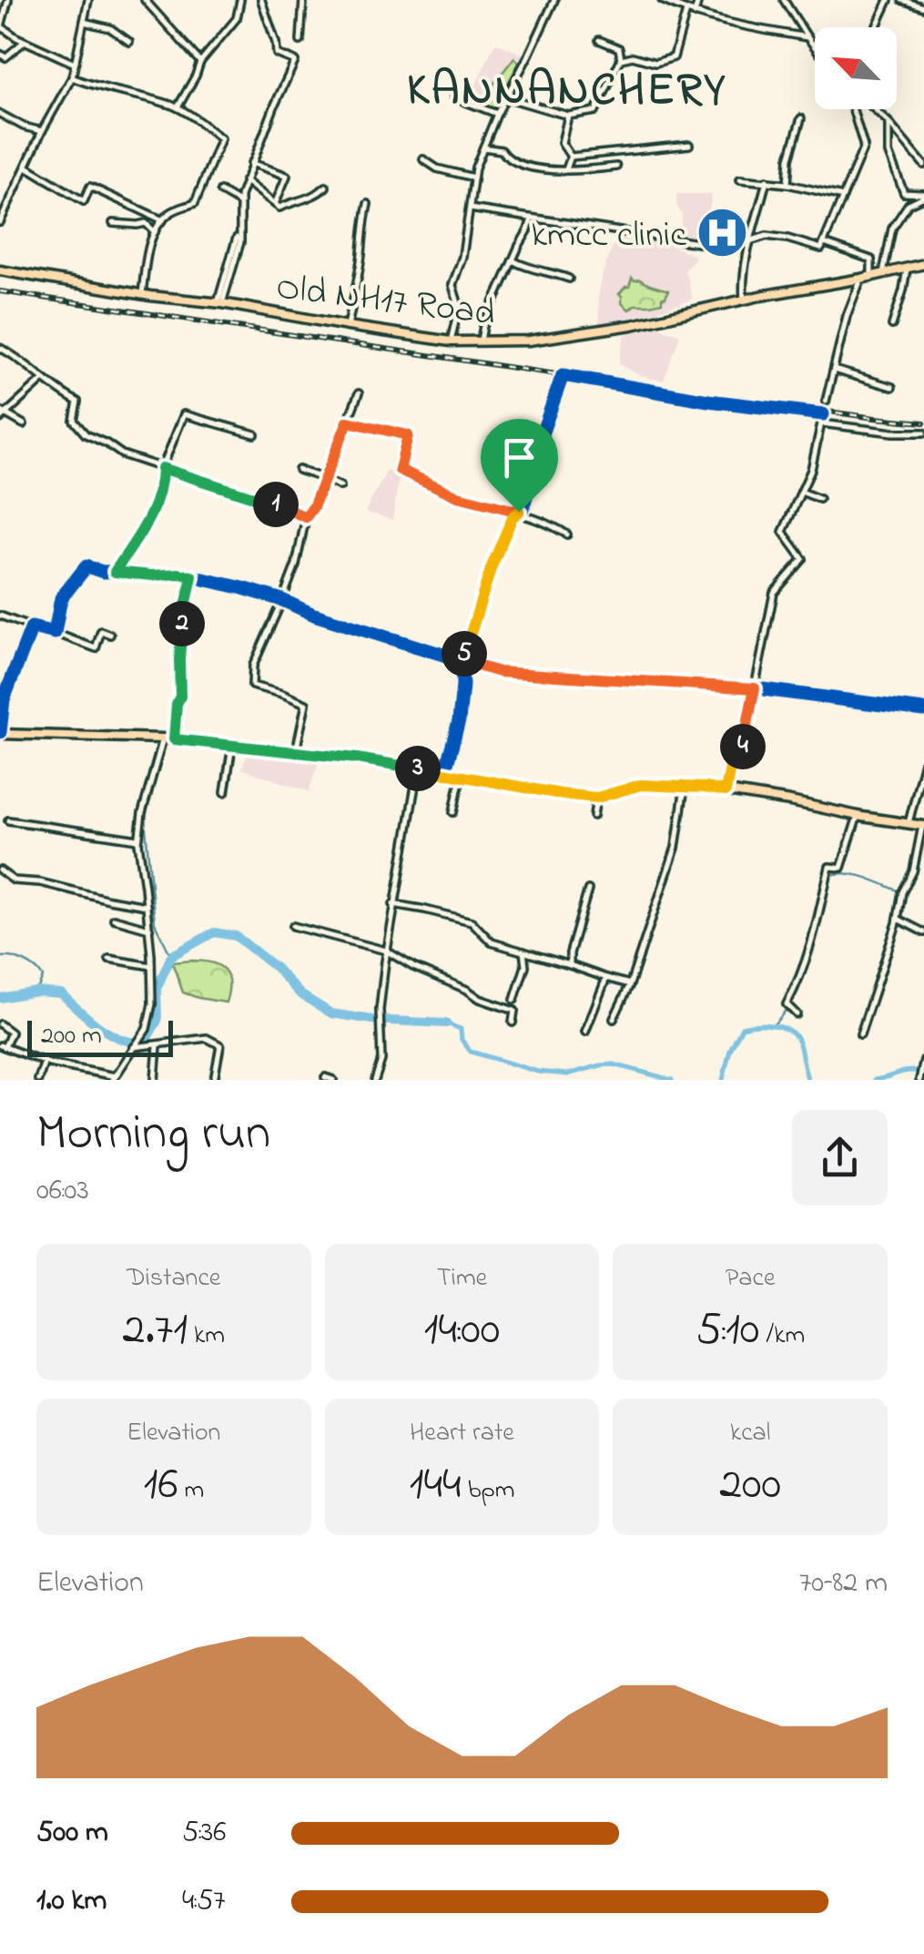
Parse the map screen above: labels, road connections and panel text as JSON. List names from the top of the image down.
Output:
{
  "streets": {
    "main road": ["Old NH17 Road"]
  },
  "districts": ["KANNANCHERY"],
  "places": {
    "hospital": ["kmcc clinic"]
  },
  "scale_bar": "200 m",
  "north": "top left",
  "page": {
    "pins": [
      "1",
      "2",
      "5",
      "4",
      "3"
    ],
    "scale": "200 m",
    "heading": ["Morning run", "06:03"],
    "stats": [
      ["Distance", "2.71 km"],
      ["Time", "14:00"],
      ["Pace", "5:10 /km"],
      ["Elevation", "16 m"],
      ["Heart rate", "144 bpm"],
      ["kcal", "200"]
    ],
    "chart": ["Elevation", "70–82 m"],
    "list": [
      {
        "name": "500 m",
        "note": "5:36"
      },
      {
        "name": "1.0 km",
        "note": "4:57"
      }
    ]
  }
}
